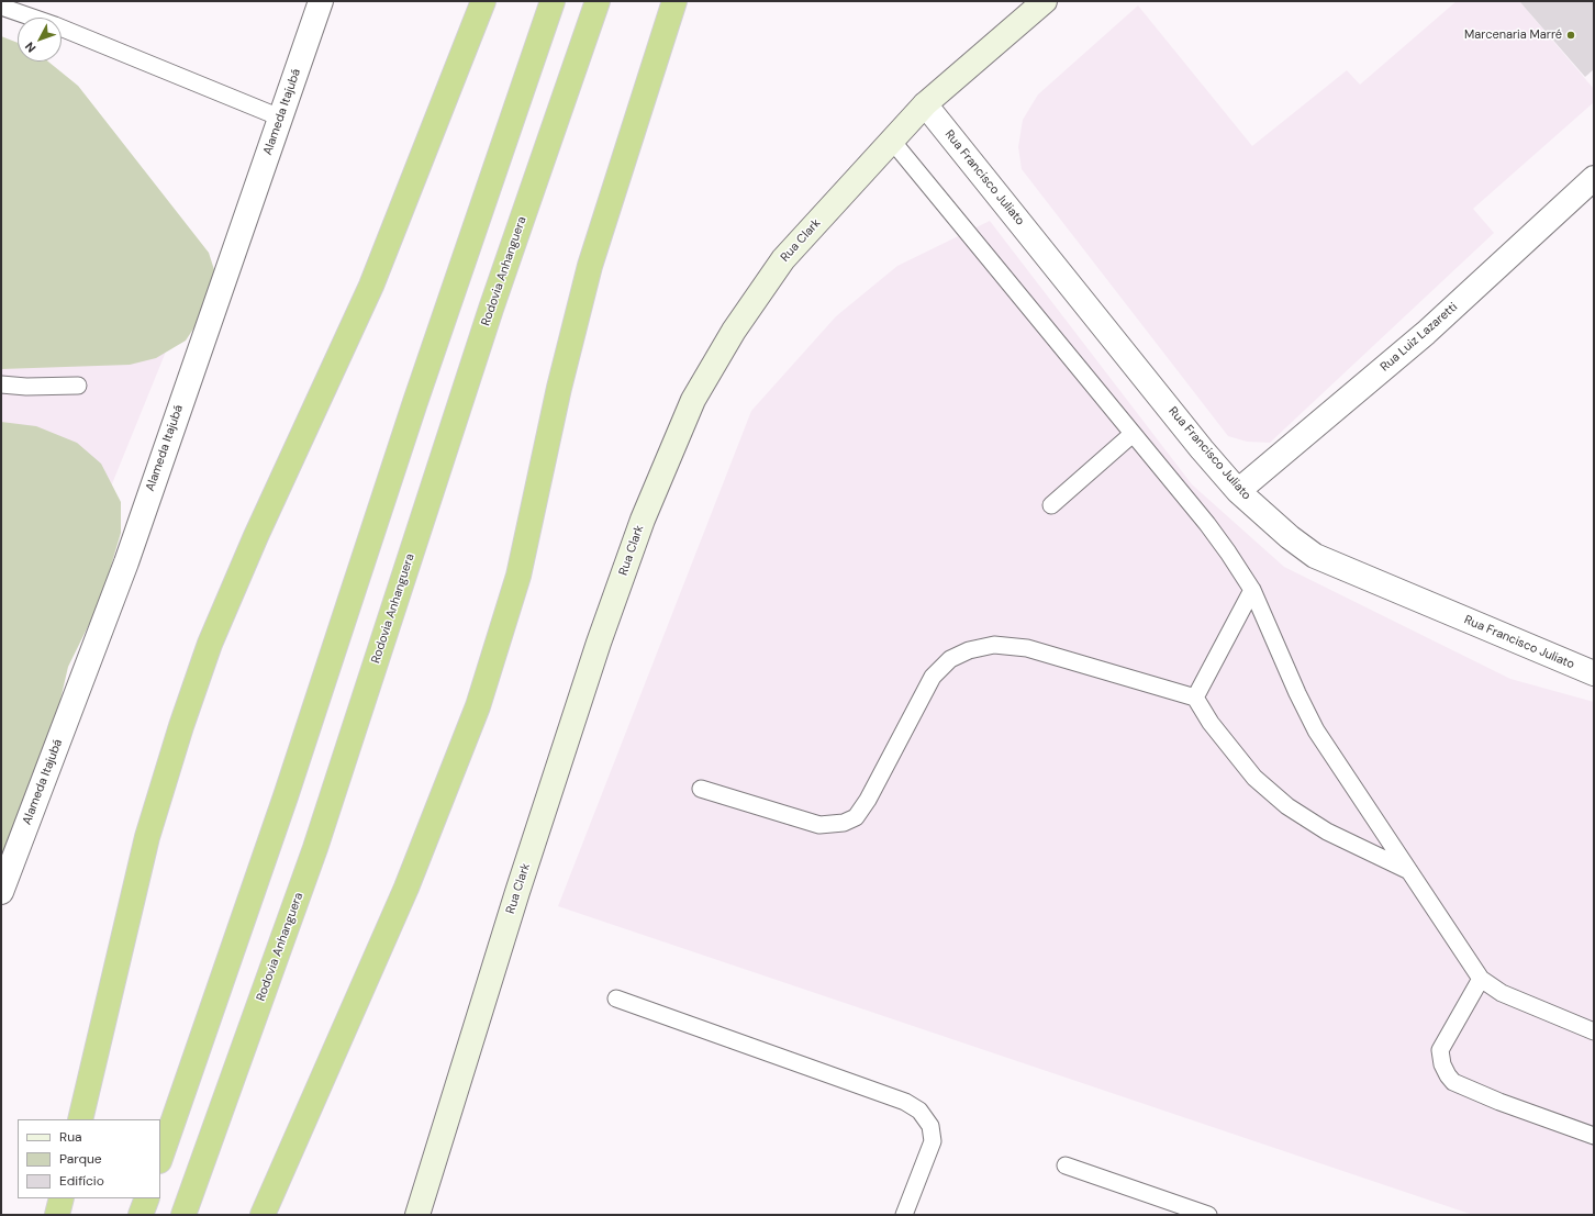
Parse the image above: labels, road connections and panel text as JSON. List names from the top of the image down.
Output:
{
  "streets": {
    "highway": ["Rodovia Anhanguera"],
    "street": [
      "Alameda Itajubá",
      "Rua Francisco Juliato",
      "Rua Clark",
      "Rua Luiz Lazaretti"
    ]
  },
  "crossings": [
    ["Rua Francisco Juliato", "Rua Clark"],
    ["Rua Francisco Juliato", "Rua Luiz Lazaretti"]
  ],
  "places": ["Marcenaria Marré"],
  "legend": ["Rua", "Parque", "Edifício"],
  "north": "bottom left"
}
